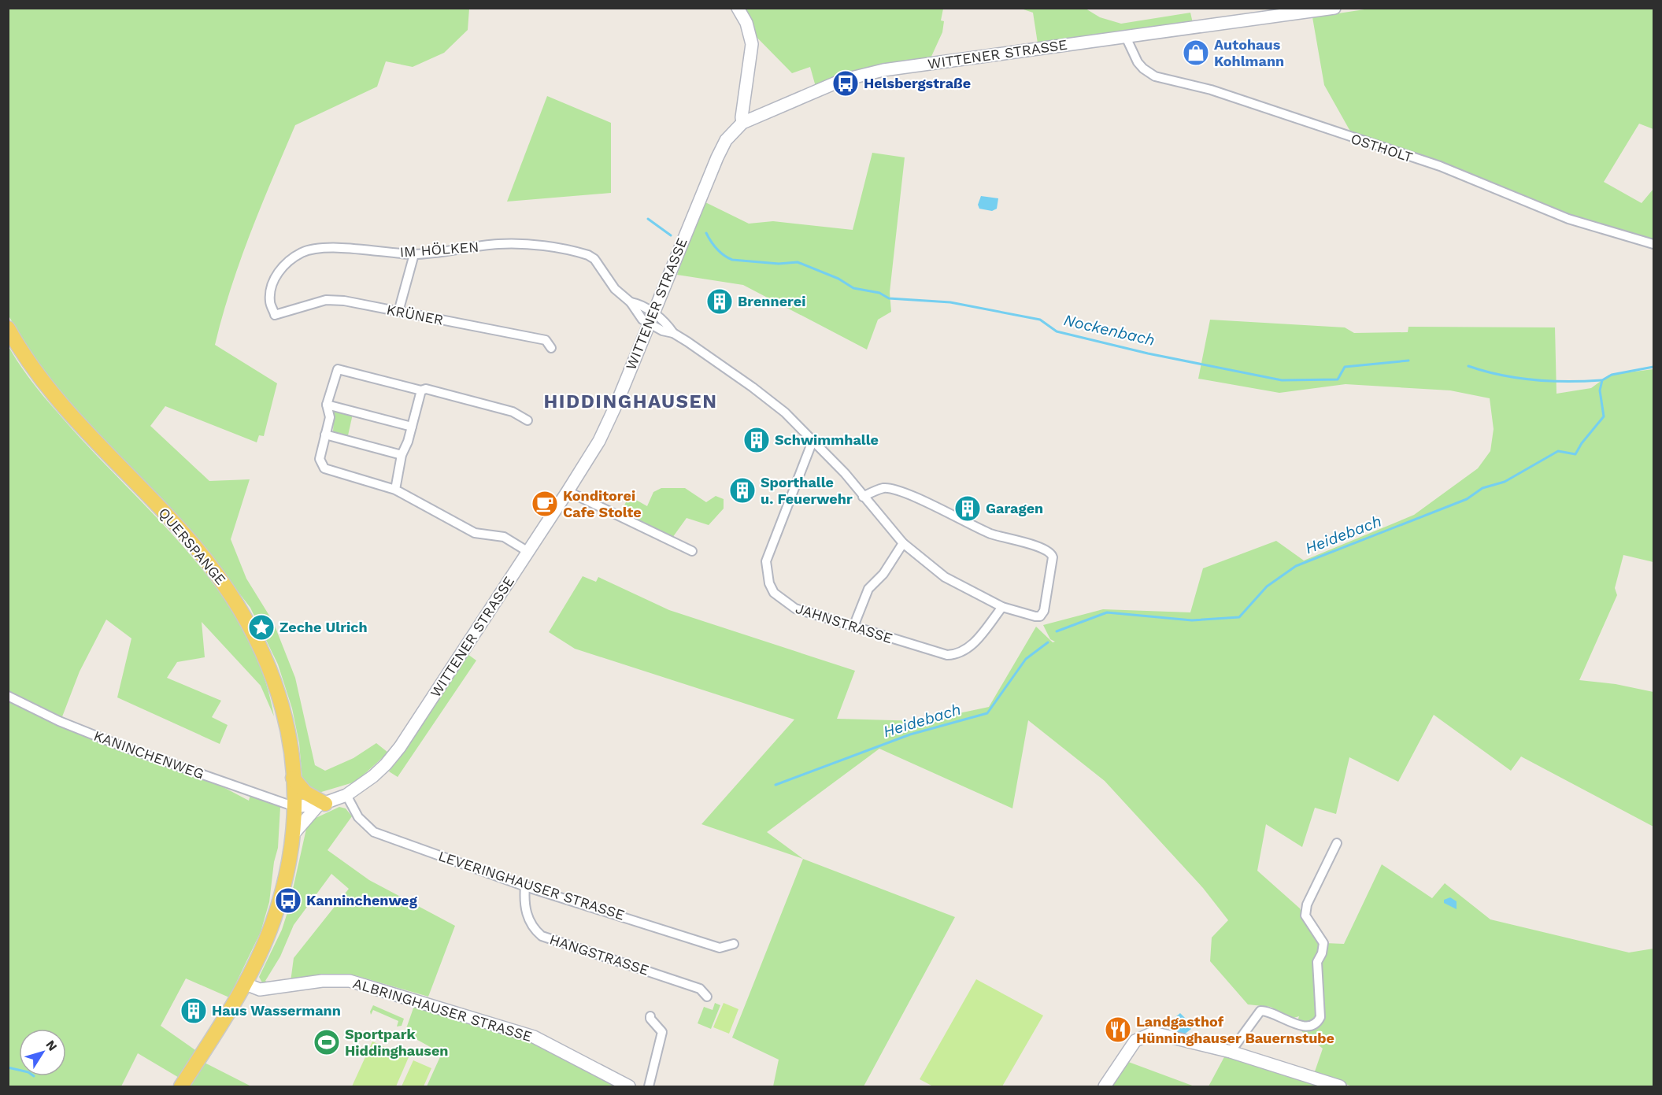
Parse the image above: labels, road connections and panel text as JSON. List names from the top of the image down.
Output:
{
  "streets": {
    "main road": ["WITTENER STRASSE", "QUERSPANGE", "ALBRINGHAUSER STRASSE"],
    "street": [
      "OSTHOLT",
      "IM HÖLKEN",
      "KRÜNER",
      "JAHNSTRASSE",
      "KANINCHENWEG",
      "LEVERINGHAUSER STRASSE",
      "HANGSTRASSE"
    ]
  },
  "crossings": [
    ["WITTENER STRASSE", "OSTHOLT"],
    ["WITTENER STRASSE", "IM HÖLKEN"],
    ["WITTENER STRASSE", "QUERSPANGE"],
    ["WITTENER STRASSE", "KANINCHENWEG"],
    ["WITTENER STRASSE", "LEVERINGHAUSER STRASSE"],
    ["IM HÖLKEN", "KRÜNER"],
    ["IM HÖLKEN", "JAHNSTRASSE"],
    ["QUERSPANGE", "KANINCHENWEG"],
    ["LEVERINGHAUSER STRASSE", "HANGSTRASSE"]
  ],
  "districts": ["HIDDINGHAUSEN"],
  "water": ["Nockenbach", "Heidebach"],
  "places": {
    "shop": ["Autohaus Kohlmann"],
    "bus stop": ["Helsbergstraße", "Kanninchenweg"],
    "building": [
      "Brennerei",
      "Schwimmhalle",
      "Sporthalle u. Feuerwehr",
      "Garagen",
      "Haus Wassermann"
    ],
    "cafe": ["Konditorei Cafe Stolte"],
    "place": ["Zeche Ulrich"],
    "restaurant": ["Landgasthof Hünninghauser Bauernstube"],
    "sports": ["Sportpark Hiddinghausen"]
  },
  "north": "top right"
}
